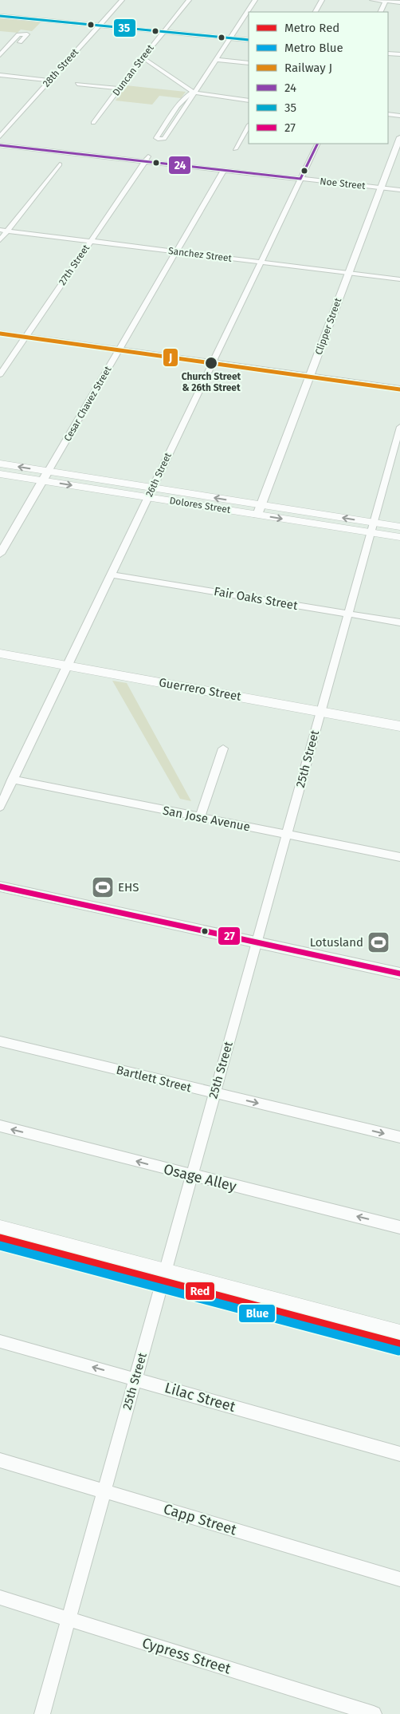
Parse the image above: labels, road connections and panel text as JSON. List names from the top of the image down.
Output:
{
  "streets": {
    "main road": ["Dolores Street", "Guerrero Street"],
    "street": [
      "28th Street",
      "Duncan Street",
      "Noe Street",
      "Sanchez Street",
      "27th Street",
      "Clipper Street",
      "Cesar Chavez Street",
      "26th Street",
      "Fair Oaks Street",
      "25th Street",
      "San Jose Avenue",
      "Bartlett Street",
      "Osage Alley",
      "Lilac Street",
      "Capp Street",
      "Cypress Street"
    ]
  },
  "crossings": [
    ["Noe Street", "27th Street"],
    ["Noe Street", "Clipper Street"],
    ["Noe Street", "Cesar Chavez Street"],
    ["Noe Street", "26th Street"],
    ["Sanchez Street", "27th Street"],
    ["Sanchez Street", "Clipper Street"],
    ["Sanchez Street", "Cesar Chavez Street"],
    ["Sanchez Street", "26th Street"],
    ["Clipper Street", "Dolores Street"],
    ["Cesar Chavez Street", "Dolores Street"],
    ["26th Street", "Dolores Street"],
    ["26th Street", "Fair Oaks Street"],
    ["26th Street", "Guerrero Street"],
    ["26th Street", "San Jose Avenue"],
    ["Dolores Street", "25th Street"],
    ["Fair Oaks Street", "25th Street"],
    ["Guerrero Street", "25th Street"],
    ["25th Street", "San Jose Avenue"],
    ["25th Street", "Bartlett Street"],
    ["25th Street", "Osage Alley"],
    ["25th Street", "Lilac Street"],
    ["25th Street", "Capp Street"],
    ["25th Street", "Cypress Street"]
  ],
  "one_way": ["Bartlett Street", "Osage Alley"],
  "places": {
    "other": ["Church Street & 26th Street"],
    "sports": ["EHS", "Lotusland"]
  },
  "lines": [
    "transit line 35",
    "transit line 24",
    "rail line J",
    "transit line 27",
    "metro line Red",
    "metro line Blue"
  ],
  "legend": [
    "Metro Red",
    "Metro Blue",
    "Railway J",
    "24",
    "35",
    "27"
  ]
}
